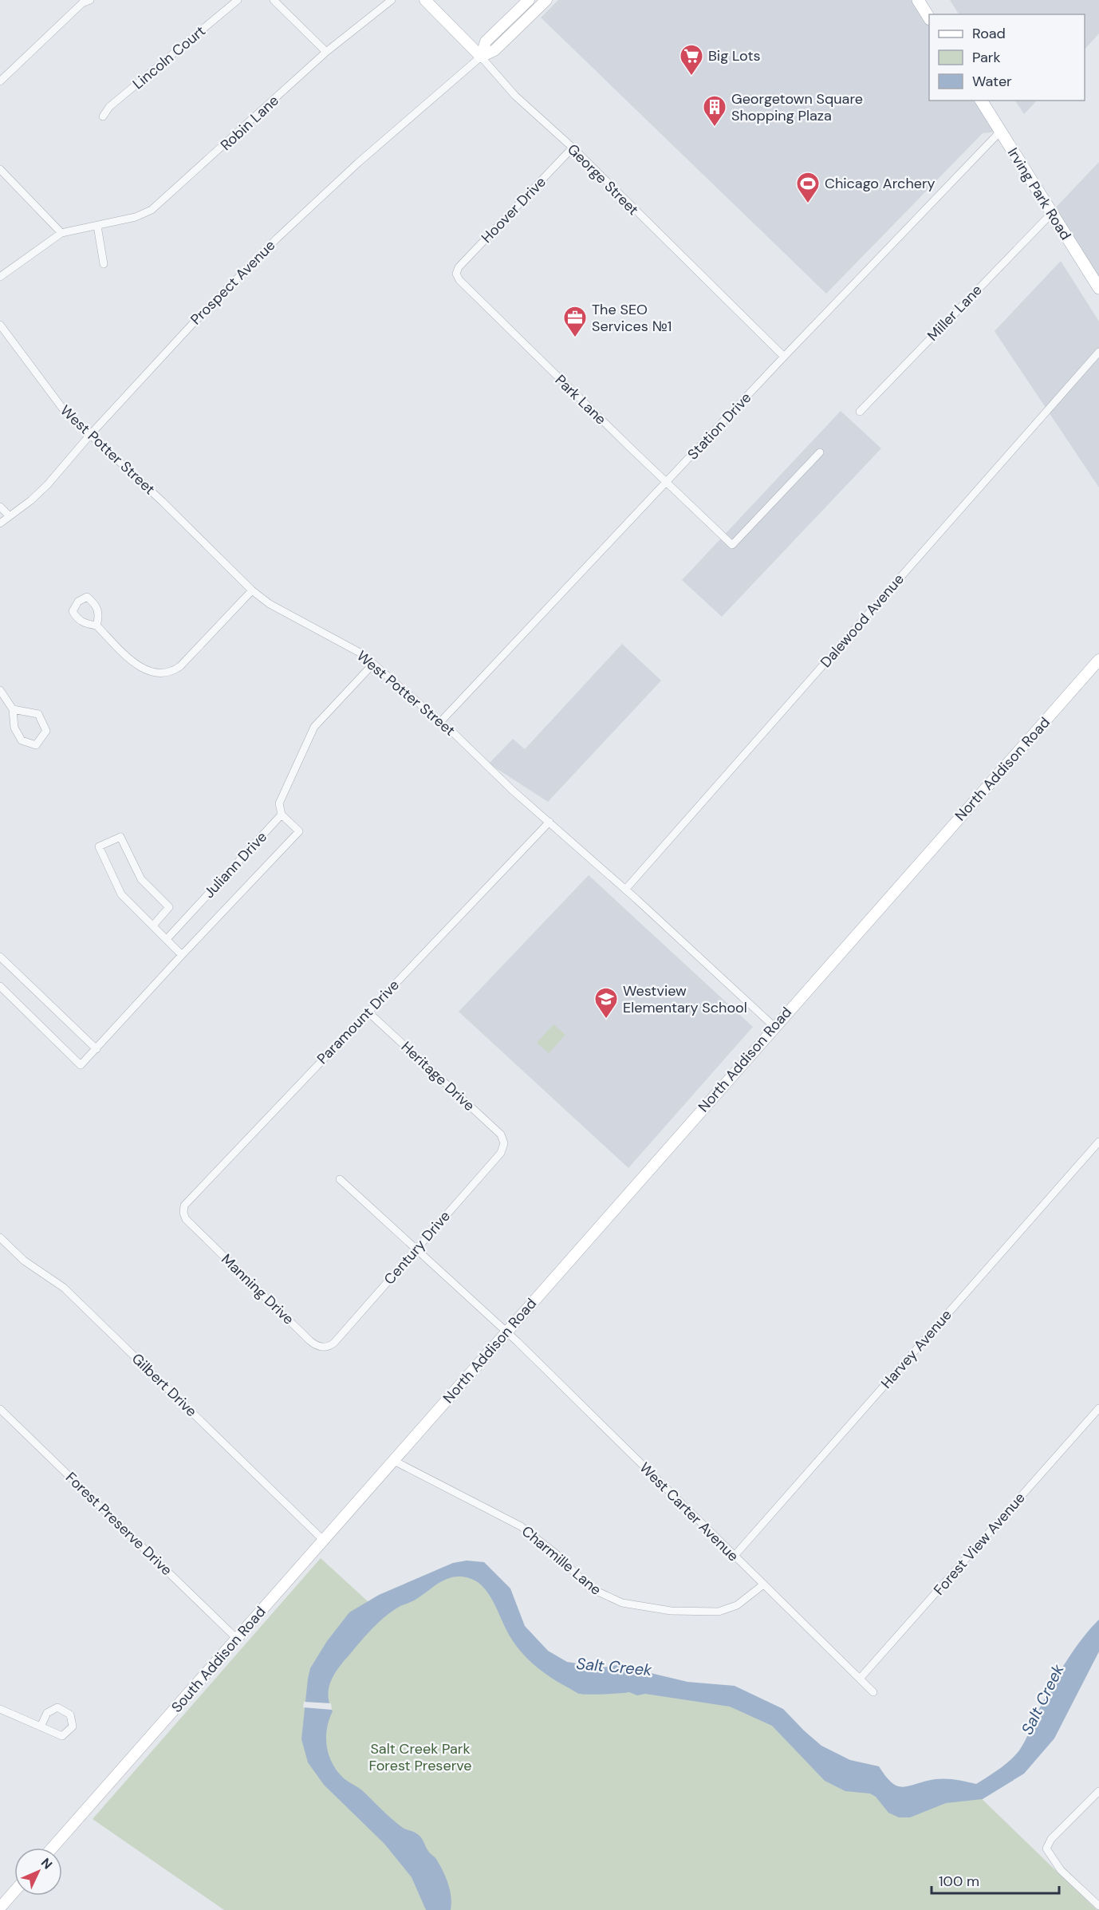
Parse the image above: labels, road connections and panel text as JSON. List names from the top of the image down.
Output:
{
  "streets": {
    "main road": ["Irving Park Road"],
    "street": [
      "Lincoln Court",
      "Robin Lane",
      "George Street",
      "Hoover Drive",
      "Prospect Avenue",
      "Miller Lane",
      "Park Lane",
      "Station Drive",
      "West Potter Street",
      "Dalewood Avenue",
      "North Addison Road",
      "Juliann Drive",
      "Paramount Drive",
      "Heritage Drive",
      "Century Drive",
      "Manning Drive",
      "Harvey Avenue",
      "Gilbert Drive",
      "West Carter Avenue",
      "Forest Preserve Drive",
      "Forest View Avenue",
      "Charmille Lane",
      "South Addison Road"
    ]
  },
  "crossings": [
    ["George Street", "Hoover Drive"],
    ["George Street", "Prospect Avenue"],
    ["George Street", "Station Drive"],
    ["Irving Park Road", "Miller Lane"],
    ["Irving Park Road", "Station Drive"],
    ["Hoover Drive", "Park Lane"],
    ["Prospect Avenue", "West Potter Street"],
    ["Park Lane", "Station Drive"],
    ["Station Drive", "West Potter Street"],
    ["West Potter Street", "Dalewood Avenue"],
    ["West Potter Street", "North Addison Road"],
    ["West Potter Street", "Paramount Drive"],
    ["North Addison Road", "West Carter Avenue"],
    ["North Addison Road", "Charmille Lane"],
    ["North Addison Road", "South Addison Road"],
    ["Paramount Drive", "Heritage Drive"],
    ["Paramount Drive", "Manning Drive"],
    ["Heritage Drive", "Century Drive"],
    ["Century Drive", "Manning Drive"],
    ["Century Drive", "West Carter Avenue"],
    ["Harvey Avenue", "West Carter Avenue"],
    ["Gilbert Drive", "South Addison Road"],
    ["West Carter Avenue", "Forest View Avenue"],
    ["West Carter Avenue", "Charmille Lane"],
    ["Forest Preserve Drive", "South Addison Road"],
    ["Charmille Lane", "South Addison Road"]
  ],
  "water": ["Salt Creek"],
  "parks": ["Salt Creek Park Forest Preserve"],
  "places": {
    "supermarket": ["Big Lots"],
    "building": ["Georgetown Square Shopping Plaza"],
    "sports": ["Chicago Archery"],
    "office": ["The SEO Services №1"],
    "school or university": ["Westview Elementary School"]
  },
  "legend": ["Road", "Park", "Water"],
  "scale_bar": "100 m",
  "north": "top right"
}
